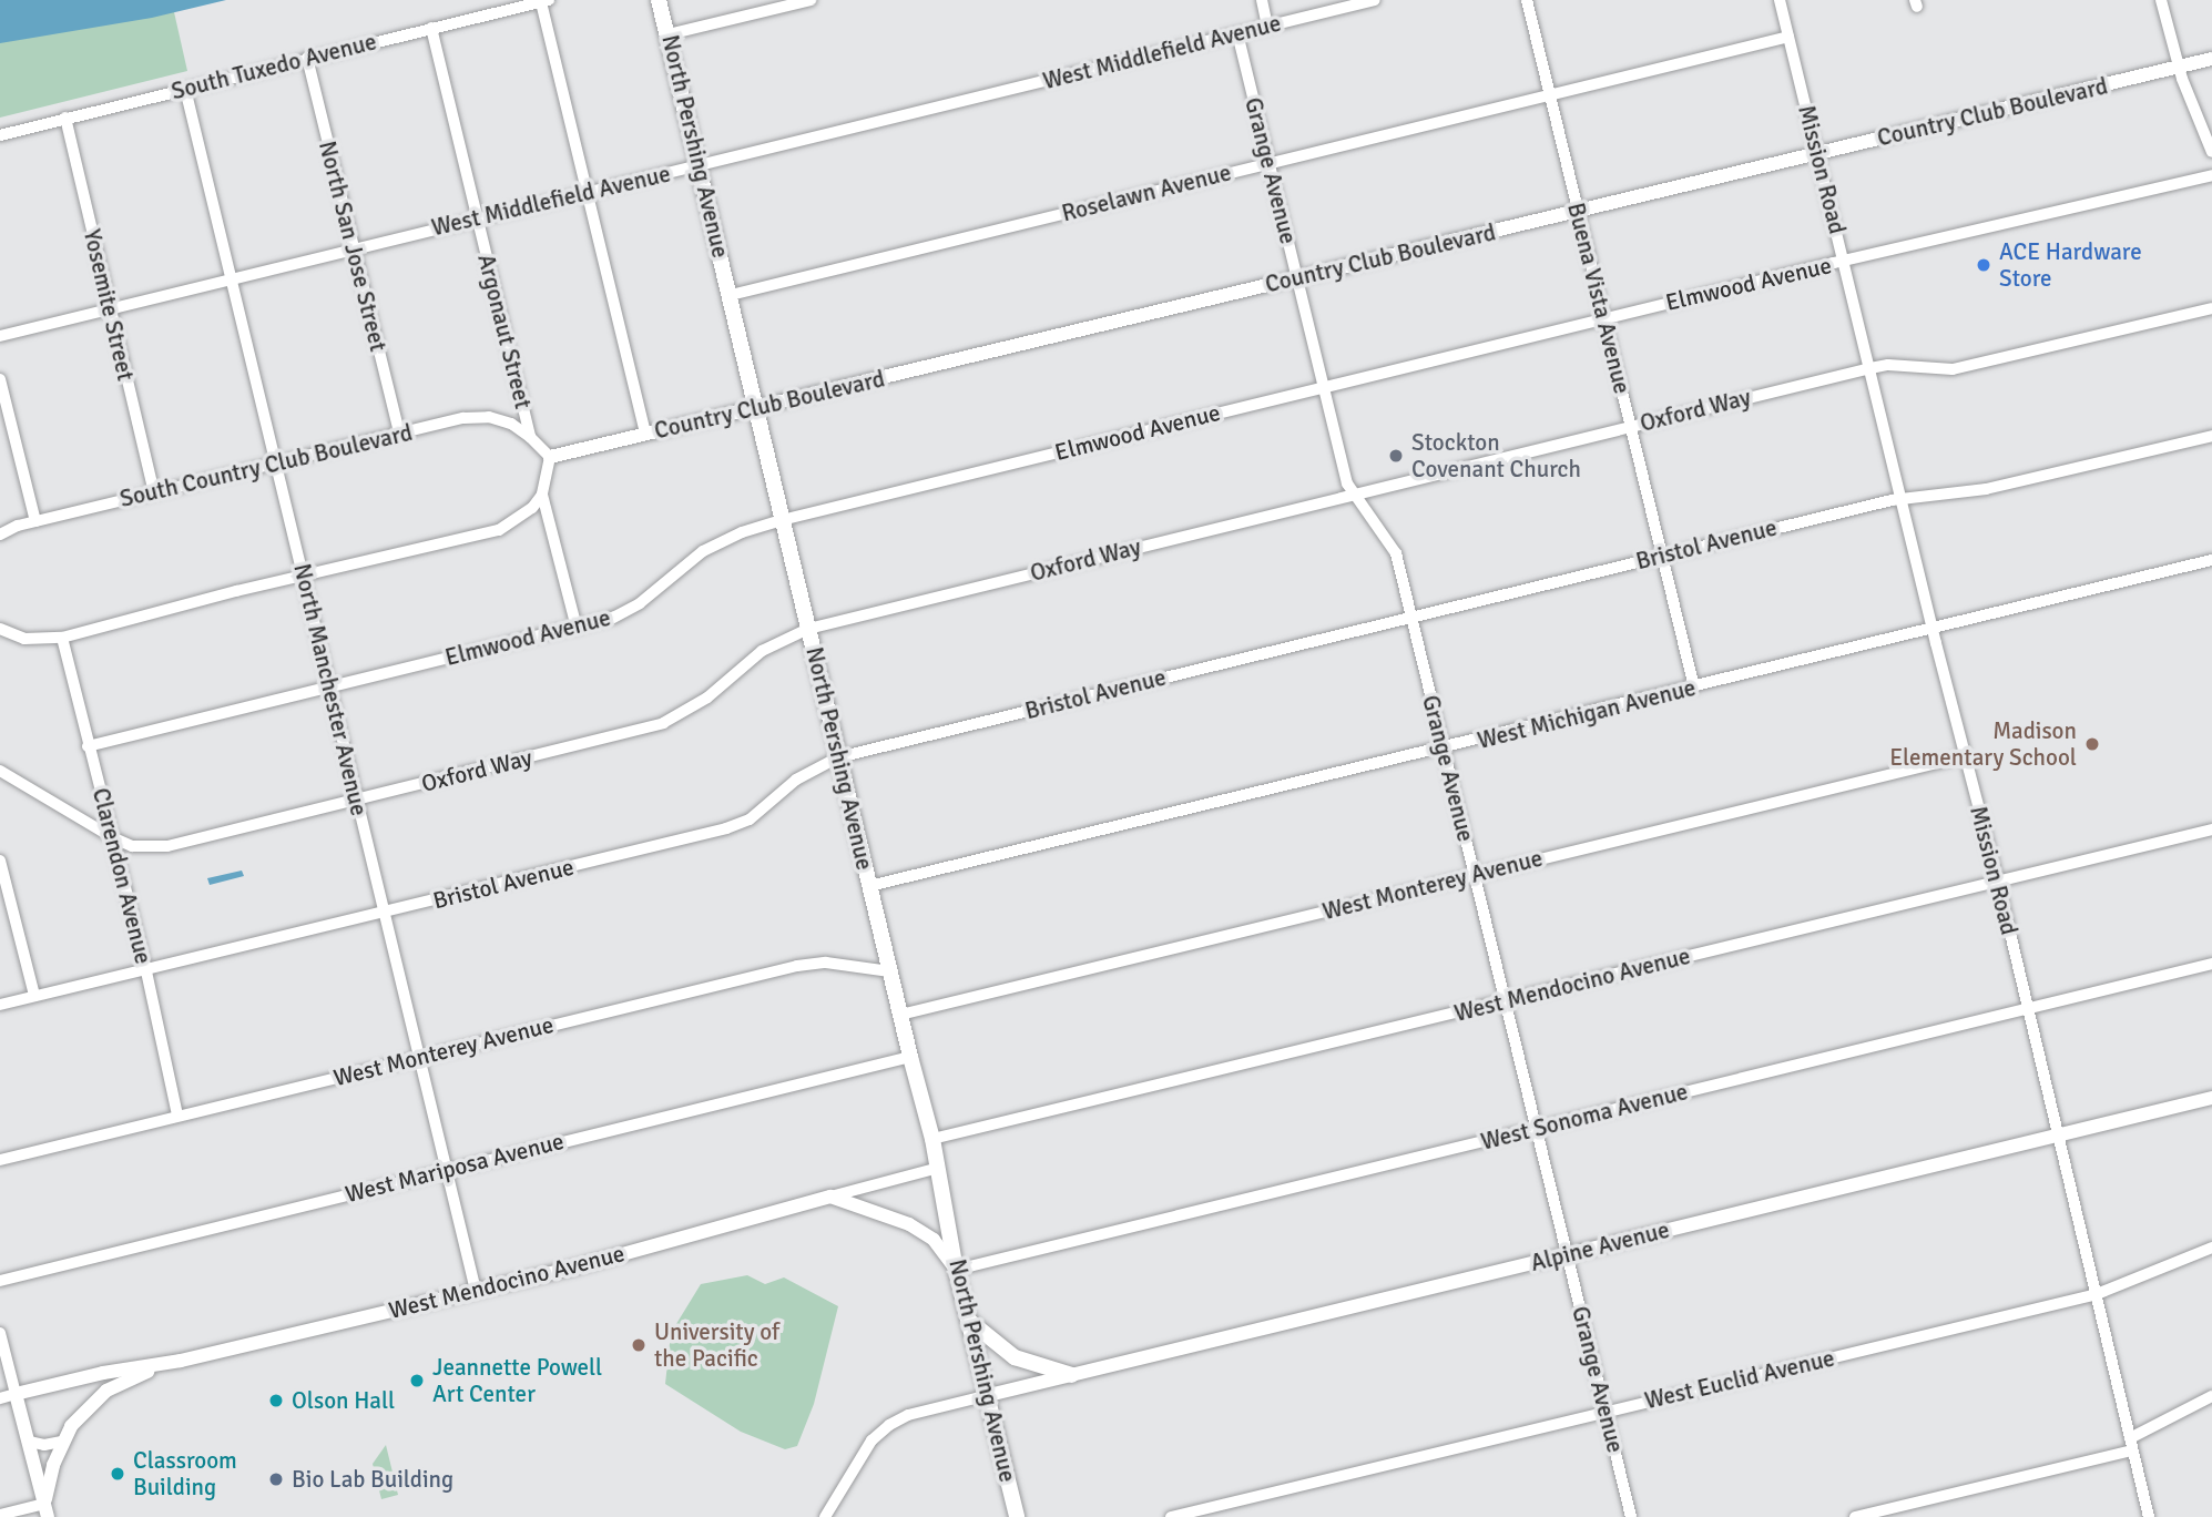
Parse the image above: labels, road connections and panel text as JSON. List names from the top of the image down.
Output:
{
  "streets": {
    "main road": ["North Pershing Avenue"],
    "street": [
      "West Middlefield Avenue",
      "South Tuxedo Avenue",
      "Country Club Boulevard",
      "Mission Road",
      "Grange Avenue",
      "Roselawn Avenue",
      "North San Jose Street",
      "Elmwood Avenue",
      "Buena Vista Avenue",
      "Yosemite Street",
      "Argonaut Street",
      "Oxford Way",
      "South Country Club Boulevard",
      "Bristol Avenue",
      "North Manchester Avenue",
      "West Michigan Avenue",
      "Clarendon Avenue",
      "West Monterey Avenue",
      "West Mendocino Avenue",
      "West Sonoma Avenue",
      "West Mariposa Avenue",
      "Alpine Avenue",
      "West Euclid Avenue"
    ]
  },
  "crossings": [
    ["West Middlefield Avenue", "North Pershing Avenue"],
    ["West Middlefield Avenue", "Grange Avenue"],
    ["West Middlefield Avenue", "North San Jose Street"],
    ["West Middlefield Avenue", "Yosemite Street"],
    ["West Middlefield Avenue", "Argonaut Street"],
    ["West Middlefield Avenue", "North Manchester Avenue"],
    ["South Tuxedo Avenue", "North San Jose Street"],
    ["South Tuxedo Avenue", "Yosemite Street"],
    ["South Tuxedo Avenue", "Argonaut Street"],
    ["South Tuxedo Avenue", "North Manchester Avenue"],
    ["Country Club Boulevard", "North Pershing Avenue"],
    ["Country Club Boulevard", "Mission Road"],
    ["Country Club Boulevard", "Grange Avenue"],
    ["Country Club Boulevard", "Buena Vista Avenue"],
    ["Country Club Boulevard", "Argonaut Street"],
    ["North Pershing Avenue", "Roselawn Avenue"],
    ["North Pershing Avenue", "Elmwood Avenue"],
    ["North Pershing Avenue", "Oxford Way"],
    ["North Pershing Avenue", "Bristol Avenue"],
    ["North Pershing Avenue", "West Michigan Avenue"],
    ["North Pershing Avenue", "West Monterey Avenue"],
    ["North Pershing Avenue", "West Mendocino Avenue"],
    ["North Pershing Avenue", "West Sonoma Avenue"],
    ["North Pershing Avenue", "West Mariposa Avenue"],
    ["North Pershing Avenue", "Alpine Avenue"],
    ["Mission Road", "Roselawn Avenue"],
    ["Mission Road", "Elmwood Avenue"],
    ["Mission Road", "Oxford Way"],
    ["Mission Road", "Bristol Avenue"],
    ["Mission Road", "West Michigan Avenue"],
    ["Mission Road", "West Monterey Avenue"],
    ["Mission Road", "West Mendocino Avenue"],
    ["Mission Road", "West Sonoma Avenue"],
    ["Mission Road", "Alpine Avenue"],
    ["Mission Road", "West Euclid Avenue"],
    ["Grange Avenue", "Roselawn Avenue"],
    ["Grange Avenue", "Elmwood Avenue"],
    ["Grange Avenue", "Oxford Way"],
    ["Grange Avenue", "Bristol Avenue"],
    ["Grange Avenue", "West Michigan Avenue"],
    ["Grange Avenue", "West Monterey Avenue"],
    ["Grange Avenue", "West Mendocino Avenue"],
    ["Grange Avenue", "West Sonoma Avenue"],
    ["Grange Avenue", "Alpine Avenue"],
    ["Grange Avenue", "West Euclid Avenue"],
    ["Roselawn Avenue", "Buena Vista Avenue"],
    ["North San Jose Street", "South Country Club Boulevard"],
    ["Elmwood Avenue", "Buena Vista Avenue"],
    ["Elmwood Avenue", "North Manchester Avenue"],
    ["Elmwood Avenue", "Clarendon Avenue"],
    ["Buena Vista Avenue", "Oxford Way"],
    ["Buena Vista Avenue", "Bristol Avenue"],
    ["Buena Vista Avenue", "West Michigan Avenue"],
    ["Yosemite Street", "South Country Club Boulevard"],
    ["Argonaut Street", "South Country Club Boulevard"],
    ["Oxford Way", "North Manchester Avenue"],
    ["Oxford Way", "Clarendon Avenue"],
    ["South Country Club Boulevard", "North Manchester Avenue"],
    ["Bristol Avenue", "North Manchester Avenue"],
    ["Bristol Avenue", "Clarendon Avenue"],
    ["North Manchester Avenue", "West Monterey Avenue"],
    ["North Manchester Avenue", "West Mendocino Avenue"],
    ["North Manchester Avenue", "West Mariposa Avenue"],
    ["Clarendon Avenue", "West Monterey Avenue"]
  ],
  "places": [
    "ACE Hardware Store",
    "Stockton Covenant Church",
    "Madison Elementary School",
    "University of the Pacific",
    "Jeannette Powell Art Center",
    "Olson Hall",
    "Classroom Building",
    "Bio Lab Building"
  ]
}
